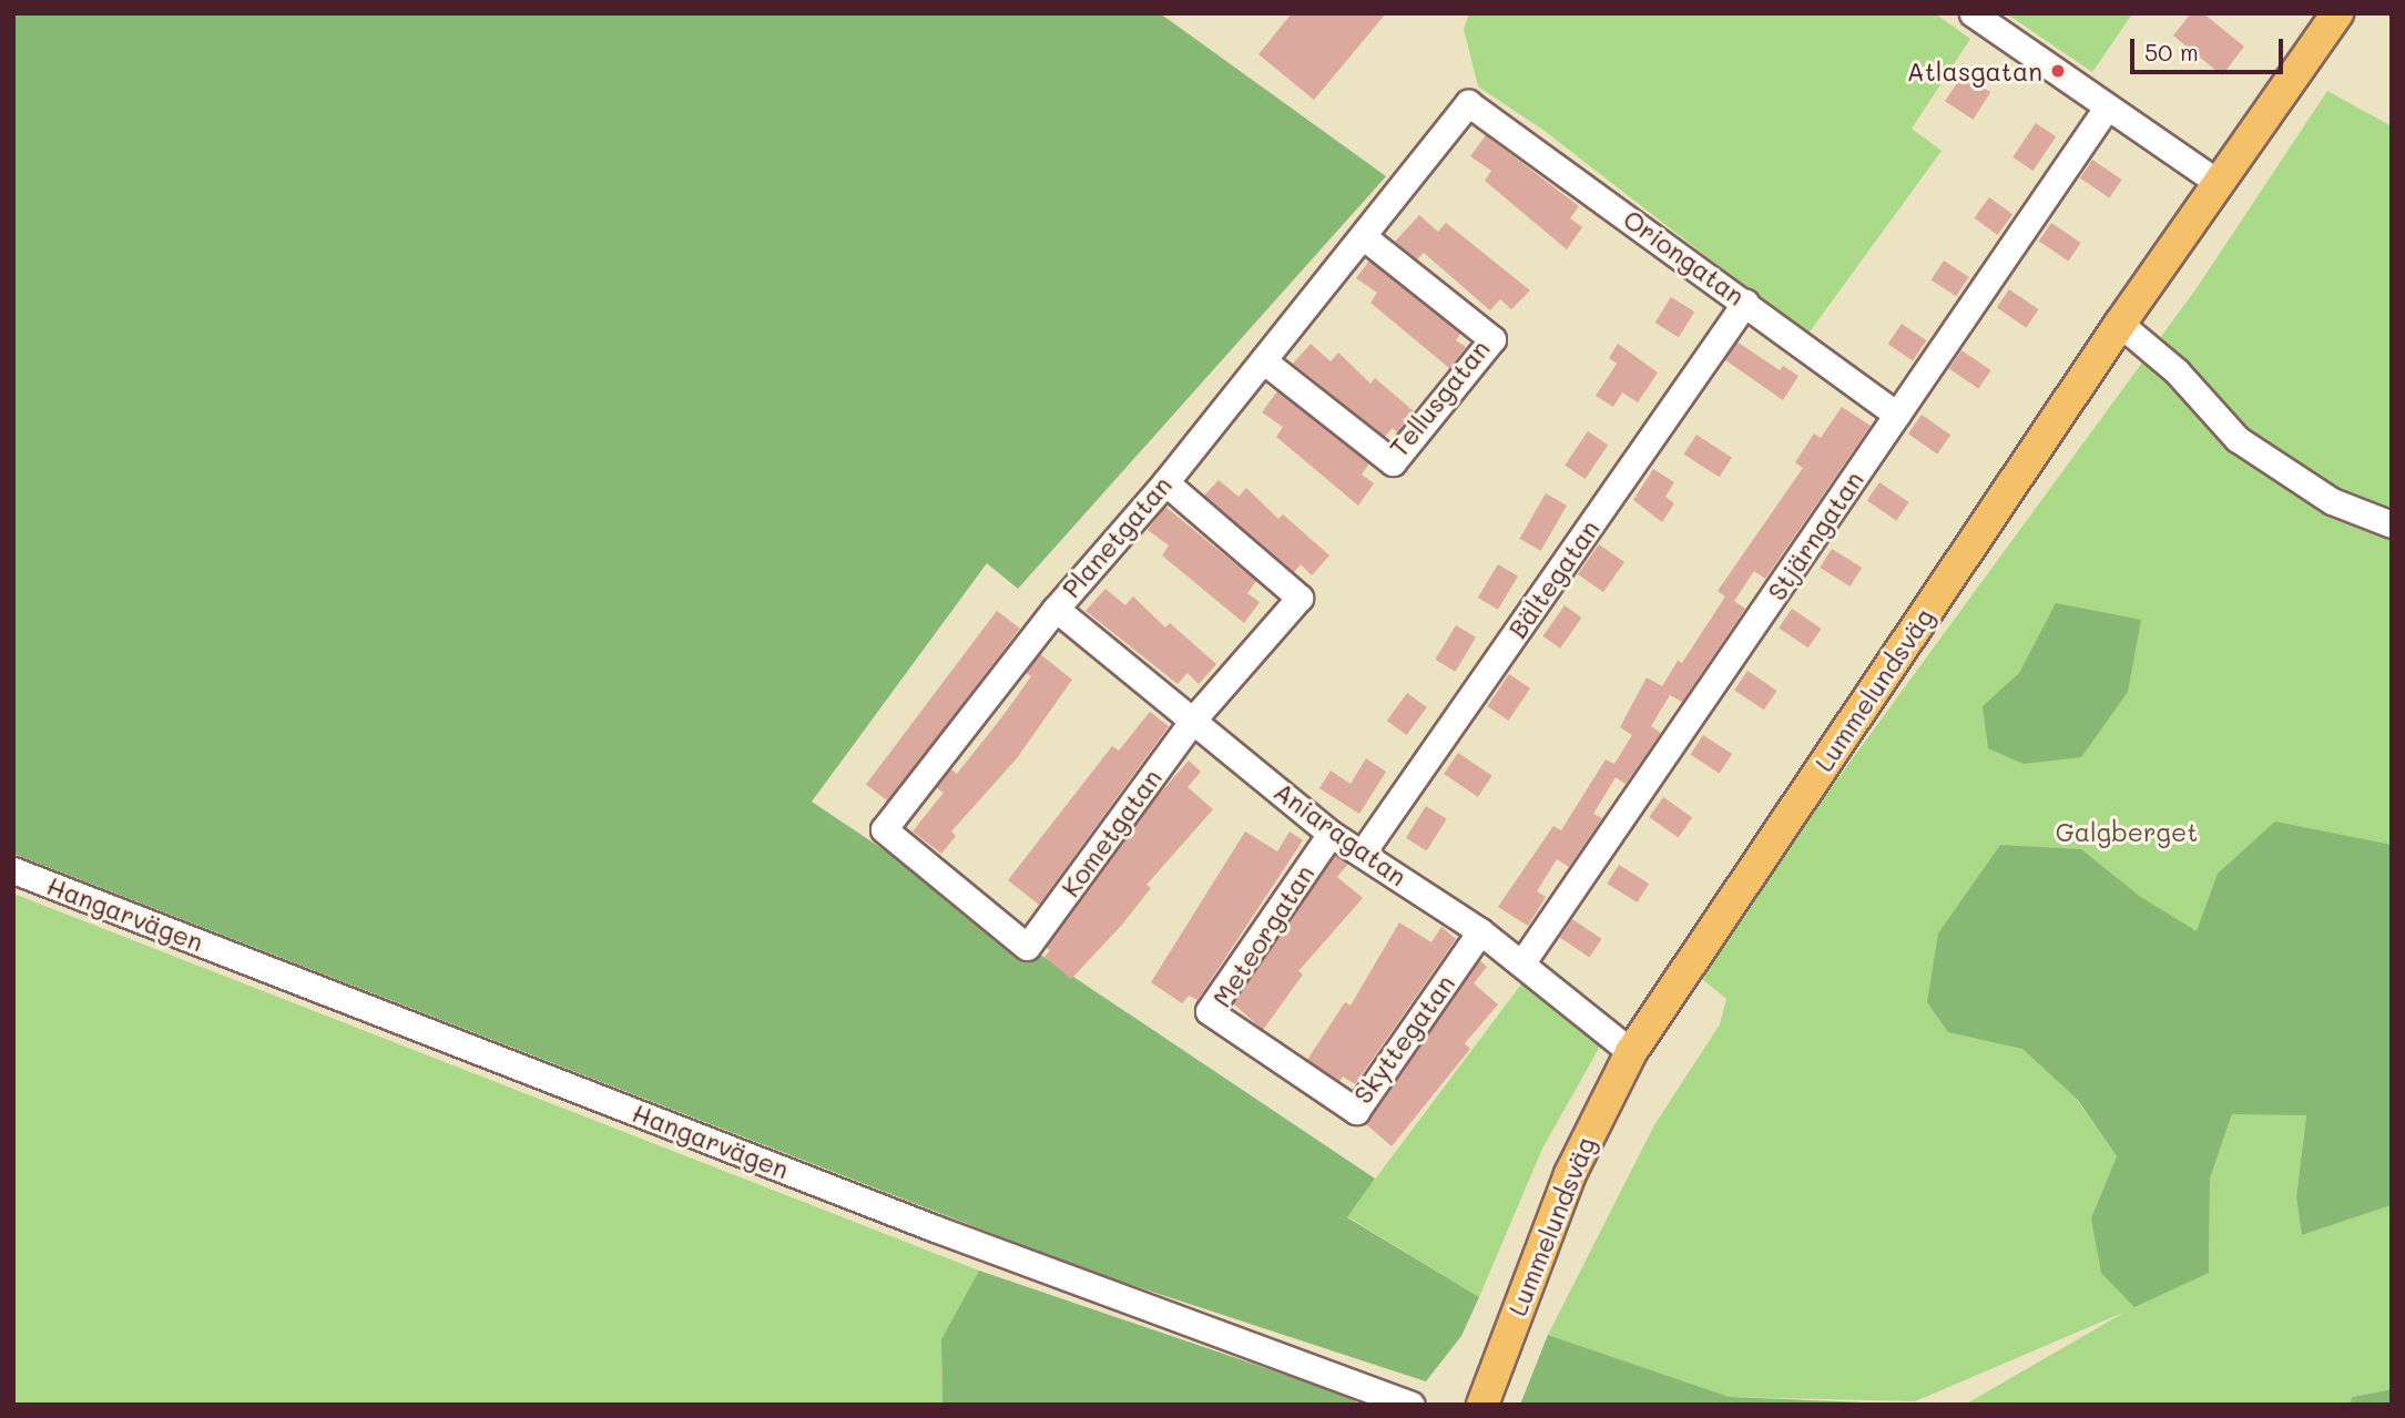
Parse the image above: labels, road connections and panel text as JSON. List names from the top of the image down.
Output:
{
  "streets": {
    "main road": ["Lummelundsväg"],
    "street": [
      "Oriongatan",
      "Tellusgatan",
      "Stjärngatan",
      "Planetgatan",
      "Bältegatan",
      "Kometgatan",
      "Aniaragatan",
      "Hangarvägen",
      "Meteorgatan",
      "Skyttegatan"
    ]
  },
  "crossings": [
    ["Oriongatan", "Stjärngatan"],
    ["Oriongatan", "Planetgatan"],
    ["Oriongatan", "Bältegatan"],
    ["Tellusgatan", "Planetgatan"],
    ["Stjärngatan", "Aniaragatan"],
    ["Planetgatan", "Kometgatan"],
    ["Planetgatan", "Aniaragatan"],
    ["Bältegatan", "Aniaragatan"],
    ["Lummelundsväg", "Aniaragatan"],
    ["Kometgatan", "Aniaragatan"],
    ["Aniaragatan", "Meteorgatan"],
    ["Aniaragatan", "Skyttegatan"],
    ["Meteorgatan", "Skyttegatan"]
  ],
  "parks": ["Galgberget"],
  "places": ["Atlasgatan"],
  "scale_bar": "50 m"
}
